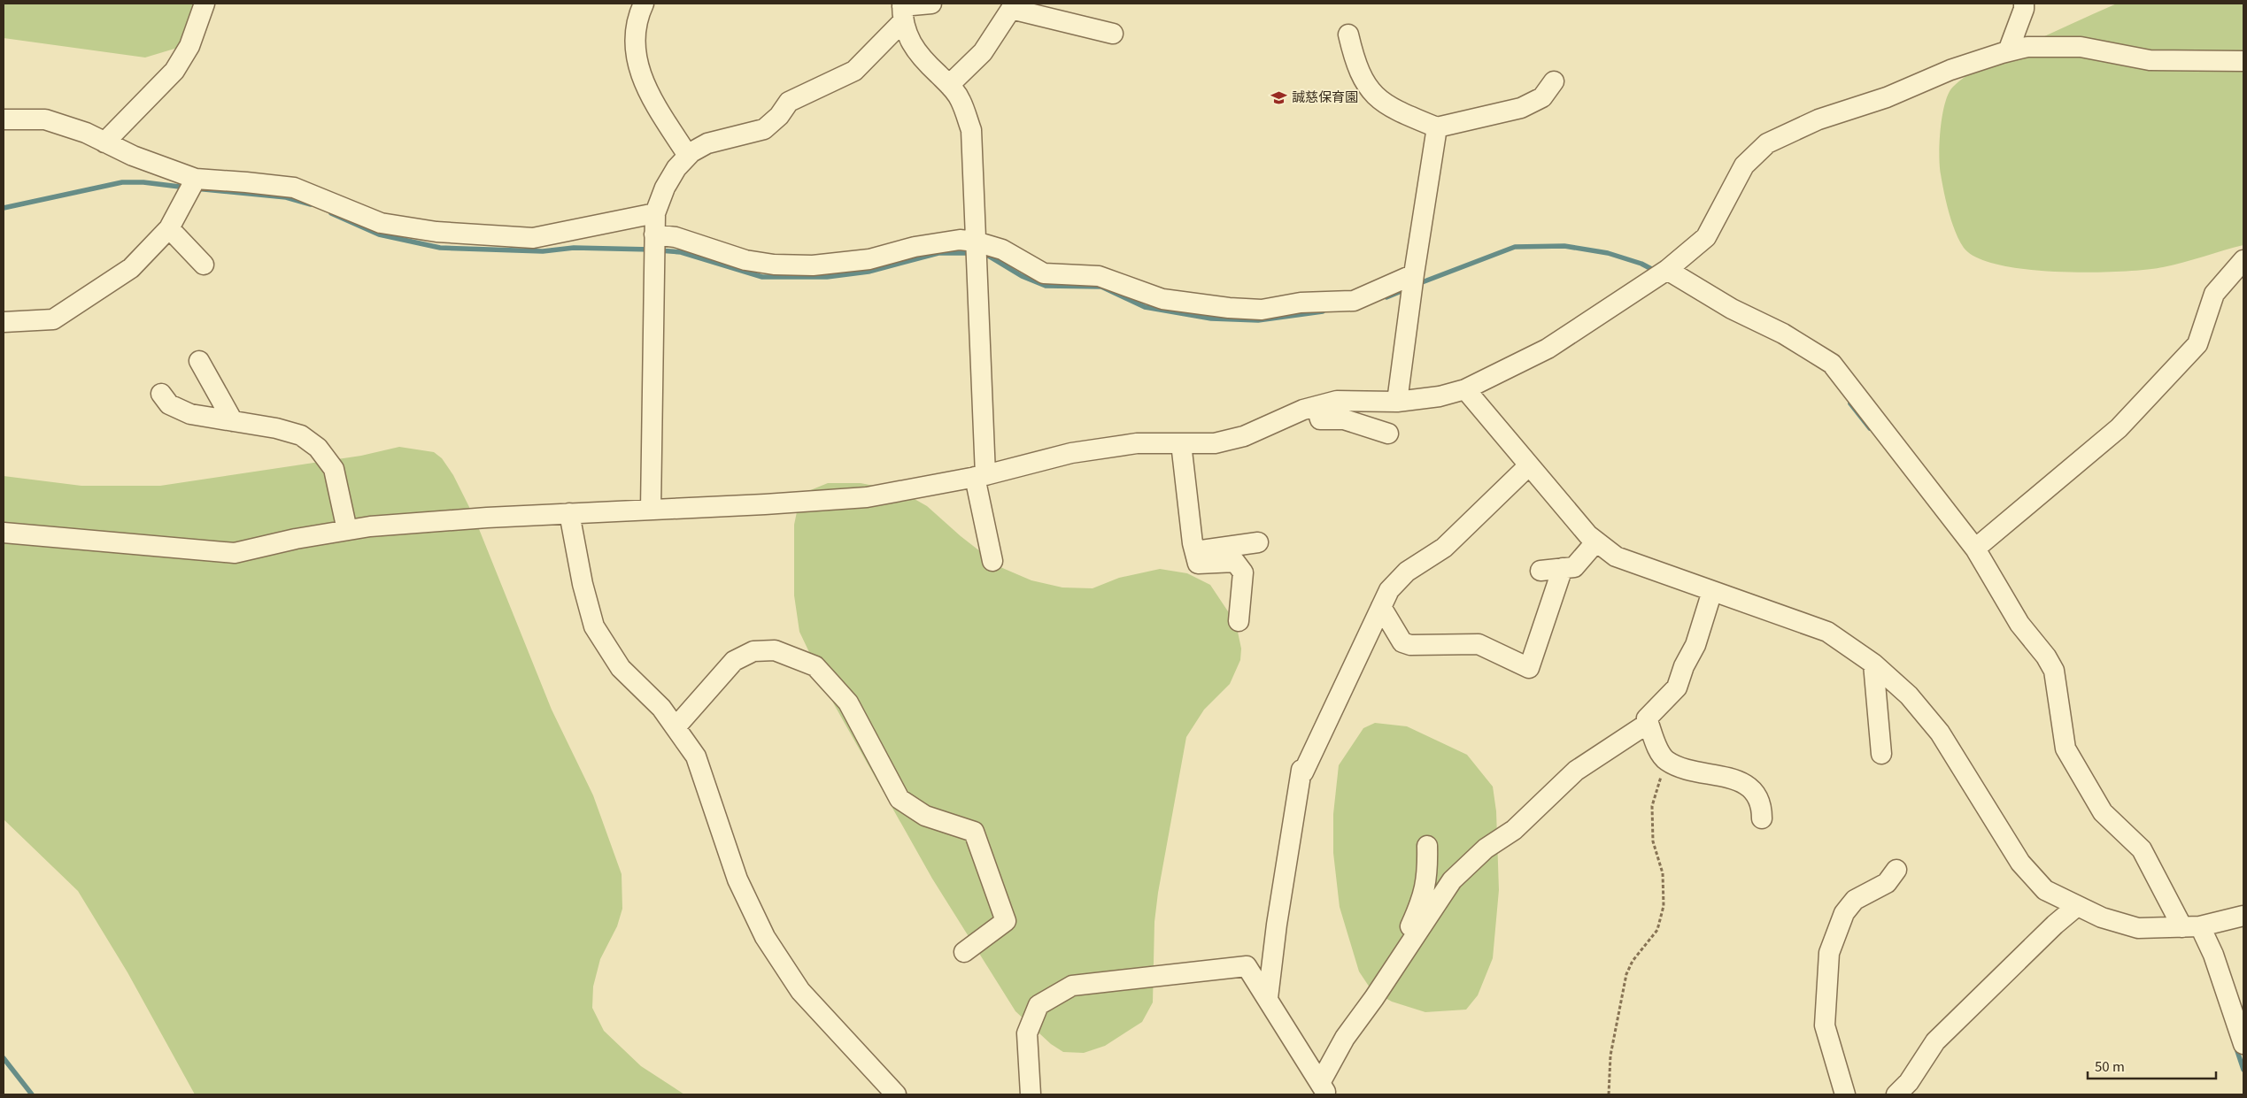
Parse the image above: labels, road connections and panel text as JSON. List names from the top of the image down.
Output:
{
  "places": {
    "school or university": ["誠慈保育園"]
  },
  "scale_bar": "50 m"
}
